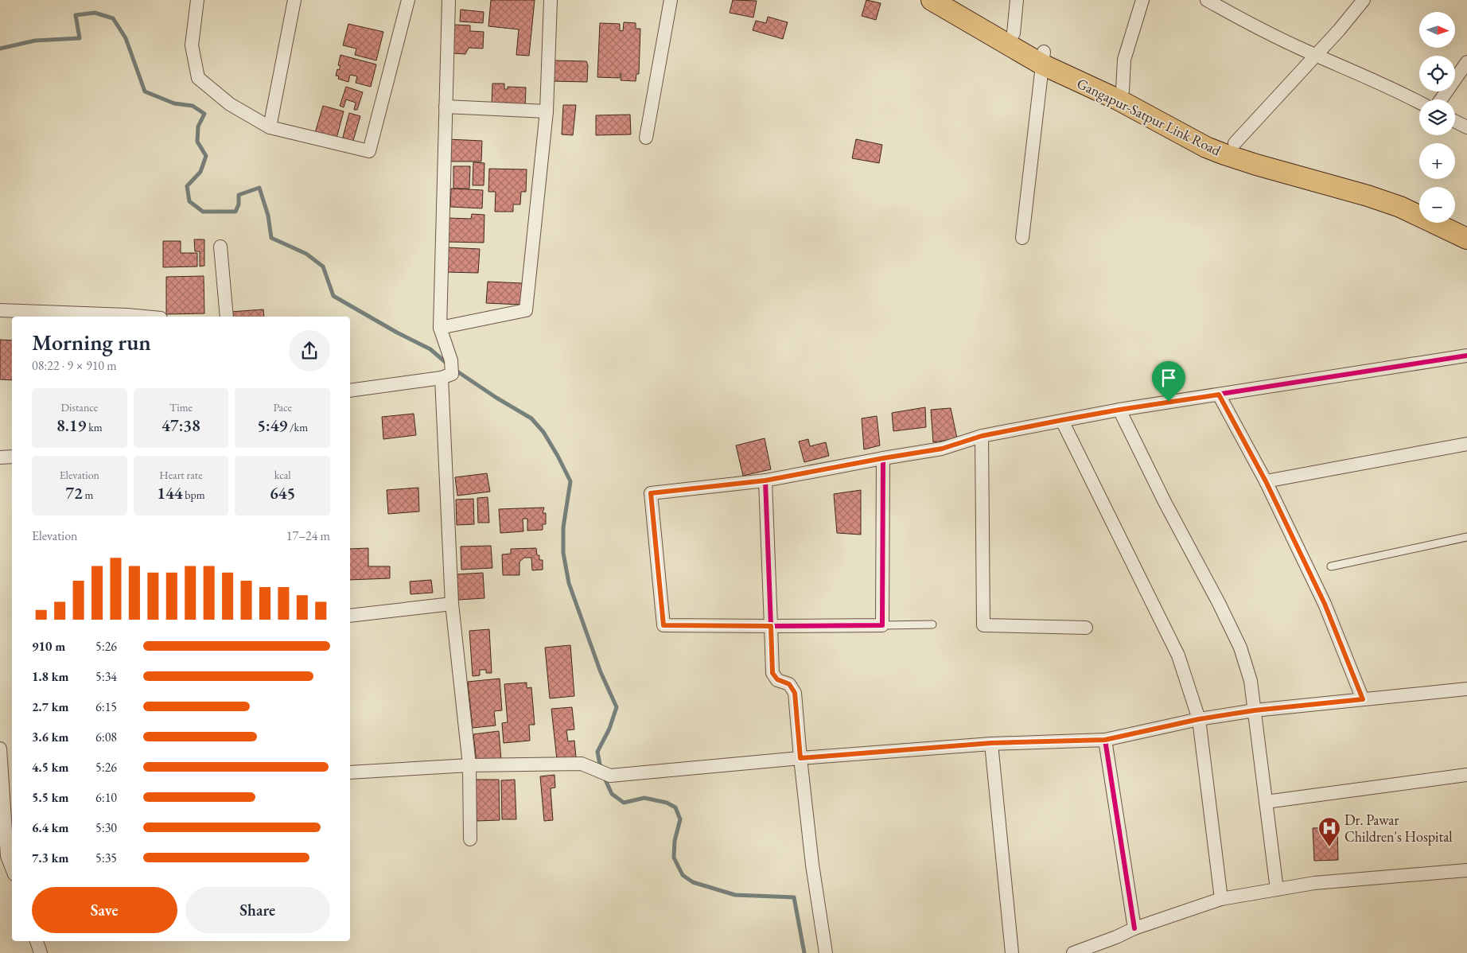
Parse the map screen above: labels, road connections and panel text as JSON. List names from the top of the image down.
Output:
{
  "streets": {
    "main road": ["Gangapur-Satpur Link Road"]
  },
  "places": {
    "hospital": ["Dr. Pawar Children's Hospital"]
  },
  "north": "right",
  "page": {
    "map_buttons": ["+", "−"],
    "heading": ["Morning run", "08:22 · 9 × 910 m"],
    "stats": [
      ["Distance", "8.19 km"],
      ["Time", "47:38"],
      ["Pace", "5:49 /km"],
      ["Elevation", "72 m"],
      ["Heart rate", "144 bpm"],
      ["kcal", "645"]
    ],
    "chart": ["Elevation", "17–24 m"],
    "list": [
      {
        "name": "910 m",
        "note": "5:26"
      },
      {
        "name": "1.8 km",
        "note": "5:34"
      },
      {
        "name": "2.7 km",
        "note": "6:15"
      },
      {
        "name": "3.6 km",
        "note": "6:08"
      },
      {
        "name": "4.5 km",
        "note": "5:26"
      },
      {
        "name": "5.5 km",
        "note": "6:10"
      },
      {
        "name": "6.4 km",
        "note": "5:30"
      },
      {
        "name": "7.3 km",
        "note": "5:35"
      }
    ],
    "buttons": ["Save", "Share"]
  }
}
